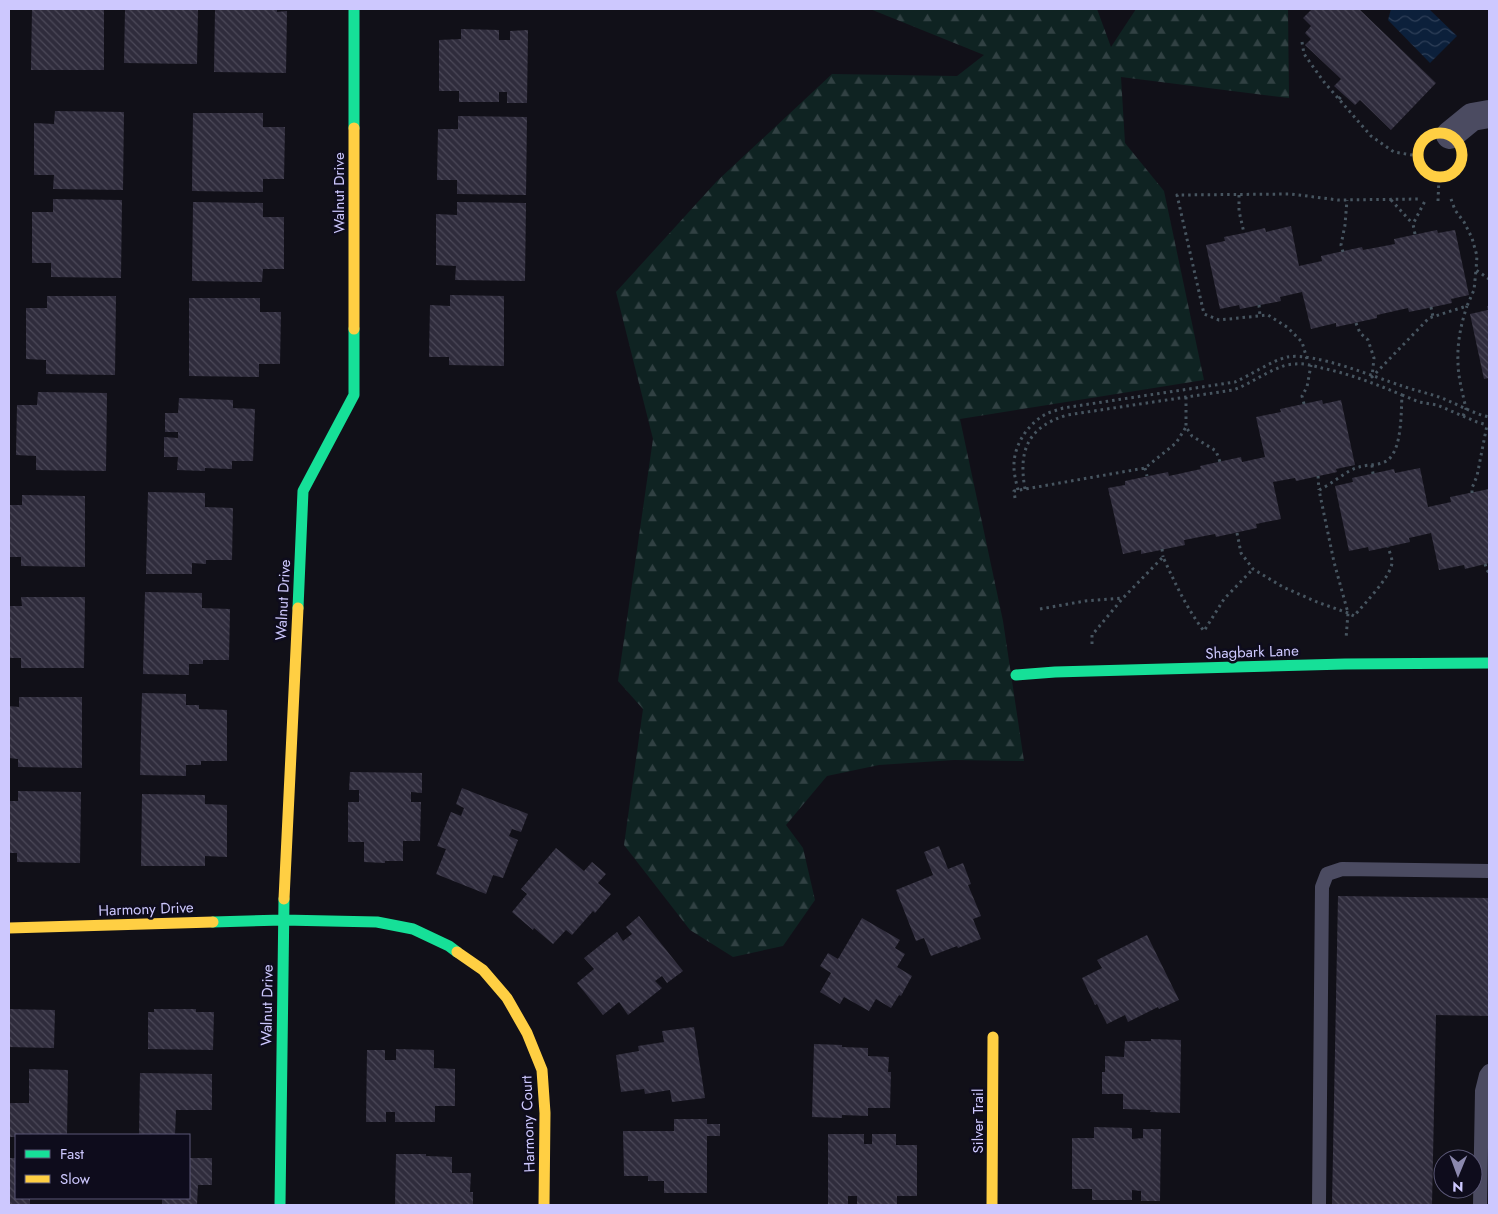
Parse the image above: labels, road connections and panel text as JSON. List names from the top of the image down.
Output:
{
  "streets": {
    "street": [
      "Walnut Drive",
      "Shagbark Lane",
      "Harmony Drive",
      "Silver Trail",
      "Harmony Court"
    ]
  },
  "crossings": [
    ["Walnut Drive", "Harmony Drive"],
    ["Walnut Drive", "Harmony Court"],
    ["Harmony Drive", "Harmony Court"]
  ],
  "legend": ["Fast", "Slow"],
  "north": "bottom"
}
